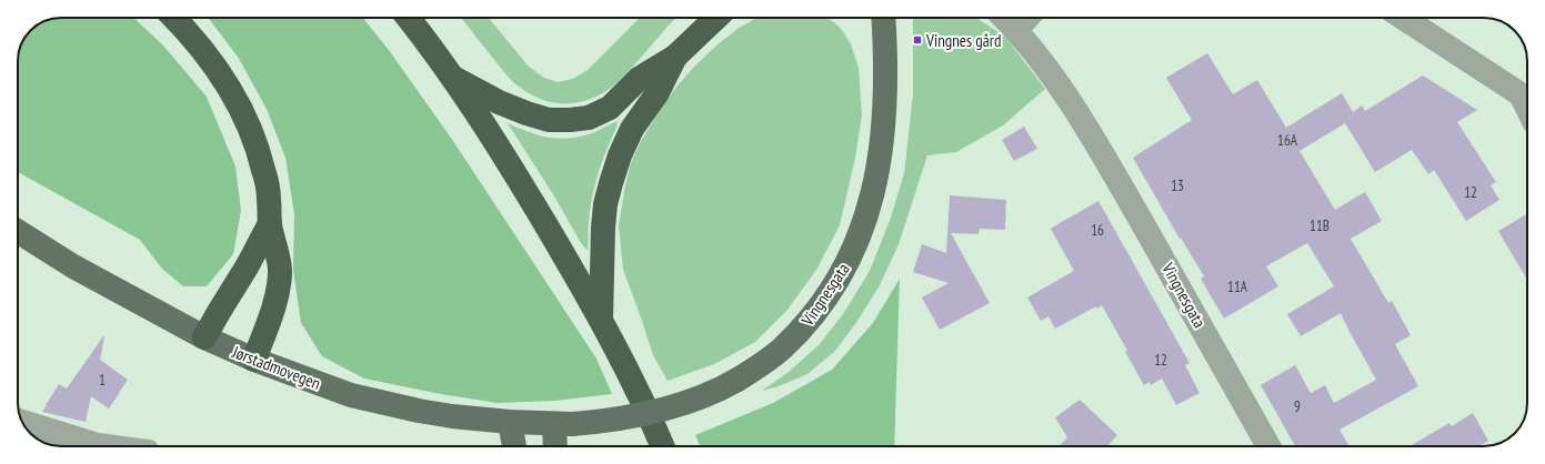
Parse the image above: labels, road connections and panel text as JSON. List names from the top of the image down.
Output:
{
  "streets": {
    "main road": ["Vingnesgata", "Jørstadmovegen"]
  },
  "crossings": [
    ["Vingnesgata", "Jørstadmovegen"]
  ],
  "places": {
    "transit": ["Vingnes gård"]
  },
  "house_numbers": [
    "16A",
    "13",
    "12",
    "11B",
    "16",
    "11A",
    "12",
    "1",
    "9"
  ]
}
